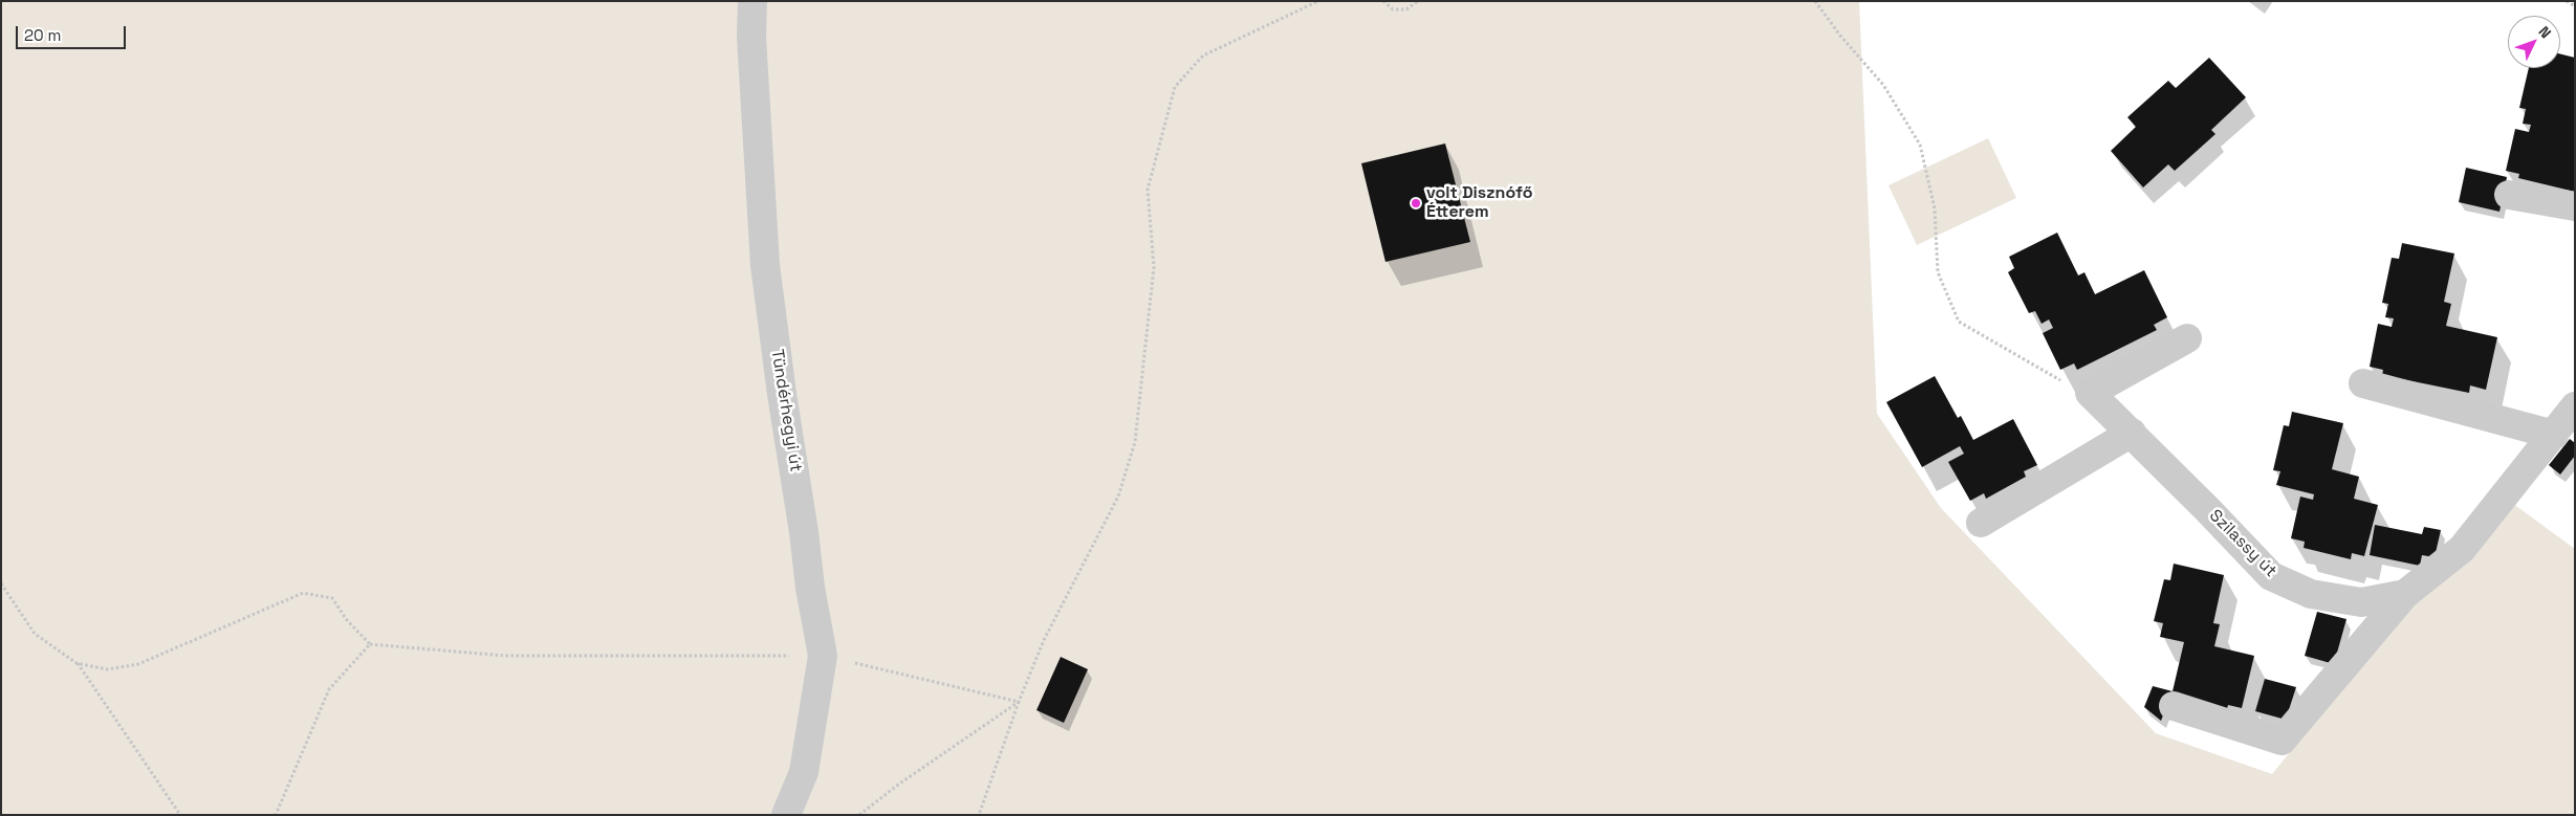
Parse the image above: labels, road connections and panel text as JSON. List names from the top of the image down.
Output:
{
  "streets": {
    "street": ["Tündérhegyi út", "Szilassy út"]
  },
  "places": ["volt Disznófő Étterem"],
  "scale_bar": "20 m",
  "north": "top right"
}
